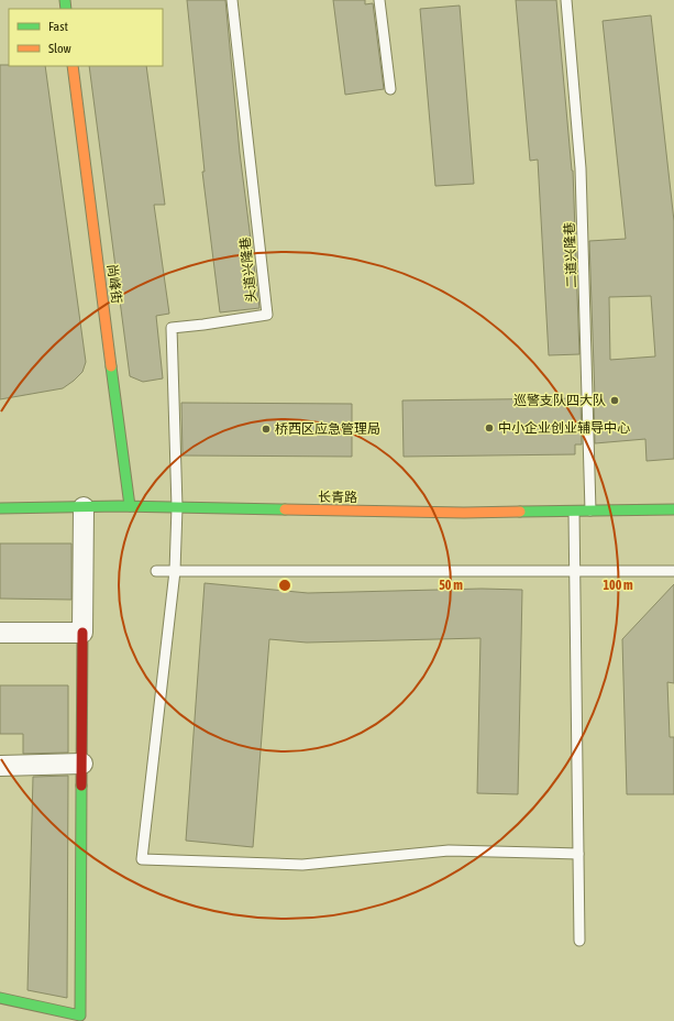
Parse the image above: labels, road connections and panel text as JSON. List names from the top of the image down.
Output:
{
  "streets": {
    "street": ["尚峰街", "长青路"],
    "lane": ["二道兴隆巷", "头道兴隆巷"]
  },
  "crossings": [
    ["二道兴隆巷", "长青路"],
    ["头道兴隆巷", "长青路"],
    ["尚峰街", "长青路"]
  ],
  "places": ["巡警支队四大队", "中小企业创业辅导中心", "桥西区应急管理局"],
  "legend": ["Fast", "Slow"],
  "rings": ["50 m", "100 m"]
}
